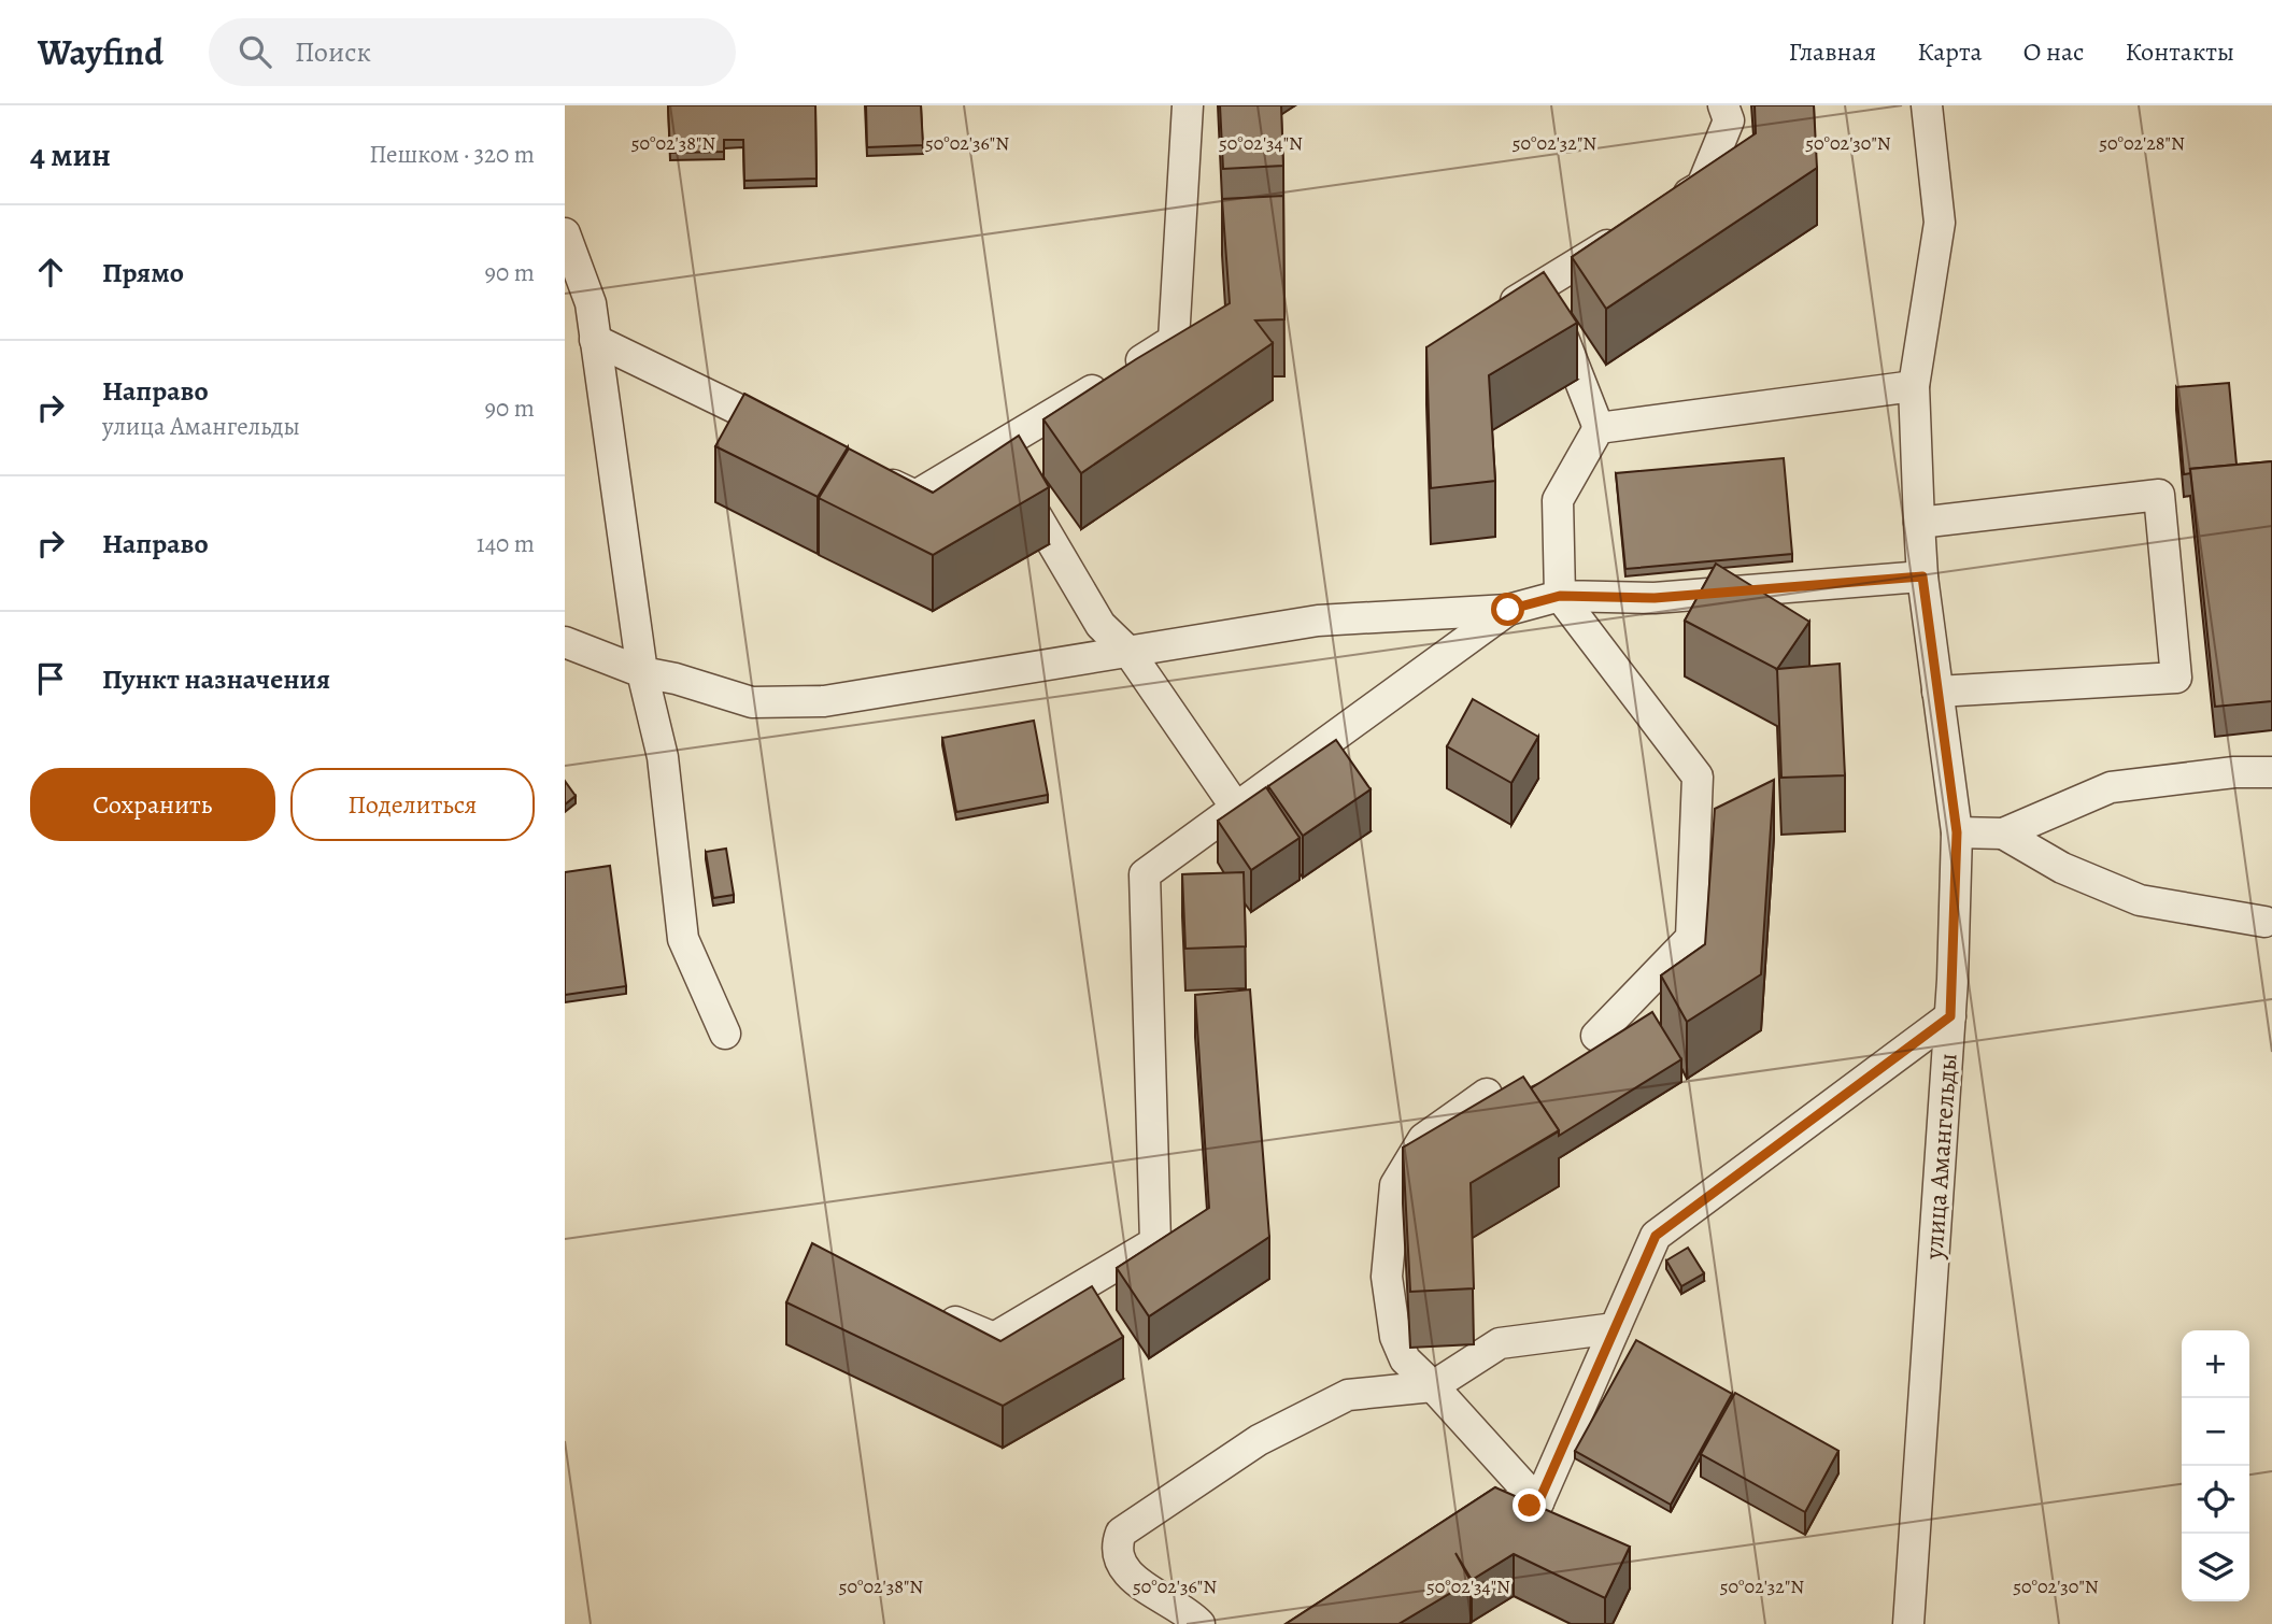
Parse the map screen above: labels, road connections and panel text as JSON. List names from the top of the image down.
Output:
{
  "streets": {
    "street": ["улица Амангельды"]
  },
  "page": {
    "header": "Wayfind",
    "search": "Поиск",
    "nav": [
      "Главная",
      "Карта",
      "О нас",
      "Контакты"
    ],
    "heading": ["4 мин", "Пешком · 320 m"],
    "list": [
      ["Прямо", "90 m"],
      ["Направо", "улица Амангельды", "90 m"],
      ["Направо", "140 m"],
      "Пункт назначения"
    ],
    "buttons": ["Сохранить", "Поделиться"],
    "map_buttons": ["+", "−"]
  },
  "coordinates": [
    "50°02'38\"N",
    "50°02'36\"N",
    "50°02'34\"N",
    "50°02'32\"N",
    "50°02'30\"N",
    "50°02'28\"N"
  ]
}
